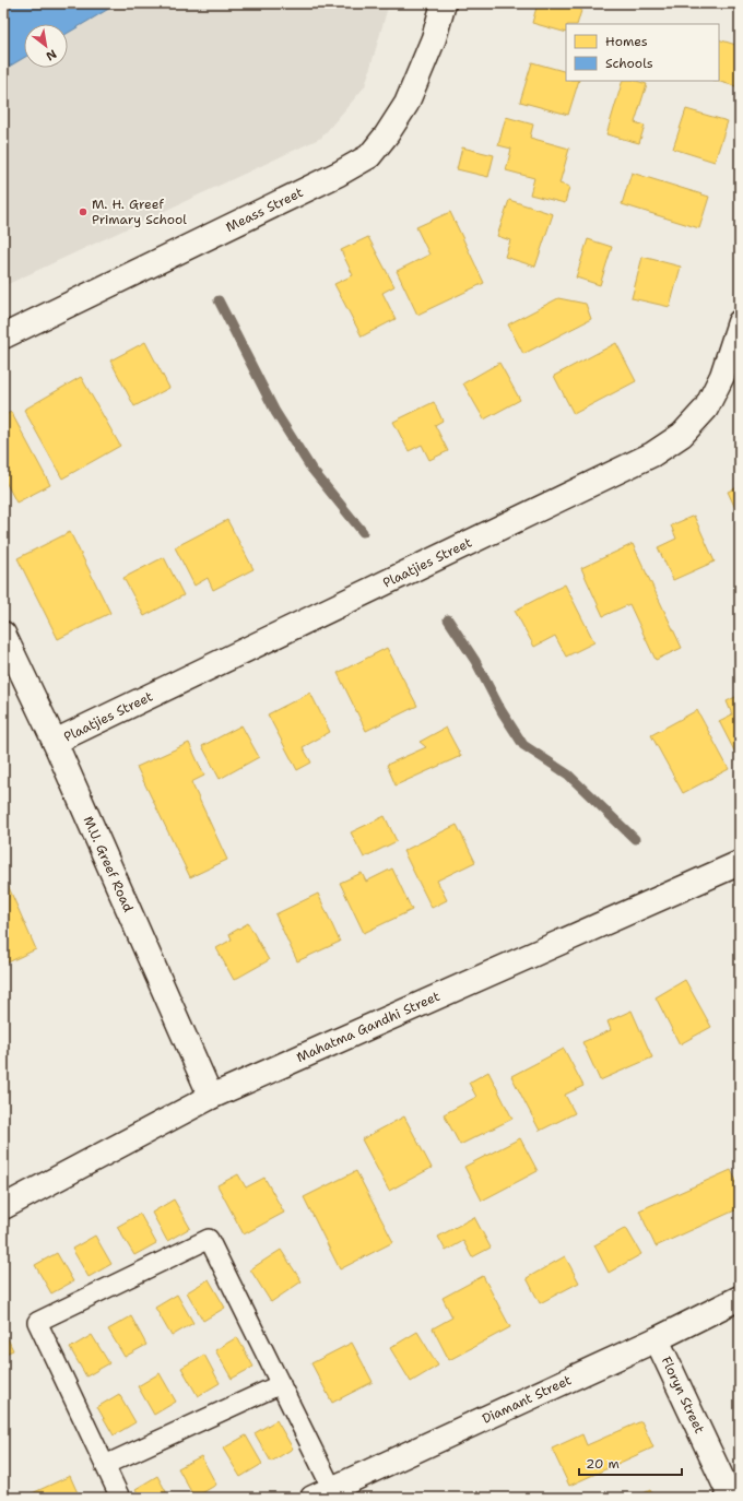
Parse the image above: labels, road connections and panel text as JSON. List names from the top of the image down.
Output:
{
  "streets": {
    "street": [
      "Meass Street",
      "Plaatjies Street",
      "M.U. Greef Road",
      "Mahatma Gandhi Street",
      "Floryn Street",
      "Diamant Street"
    ]
  },
  "crossings": [
    ["Plaatjies Street", "M.U. Greef Road"],
    ["M.U. Greef Road", "Mahatma Gandhi Street"],
    ["Floryn Street", "Diamant Street"]
  ],
  "places": ["M. H. Greef Primary School"],
  "legend": ["Homes", "Schools"],
  "scale_bar": "20 m",
  "north": "bottom right"
}
